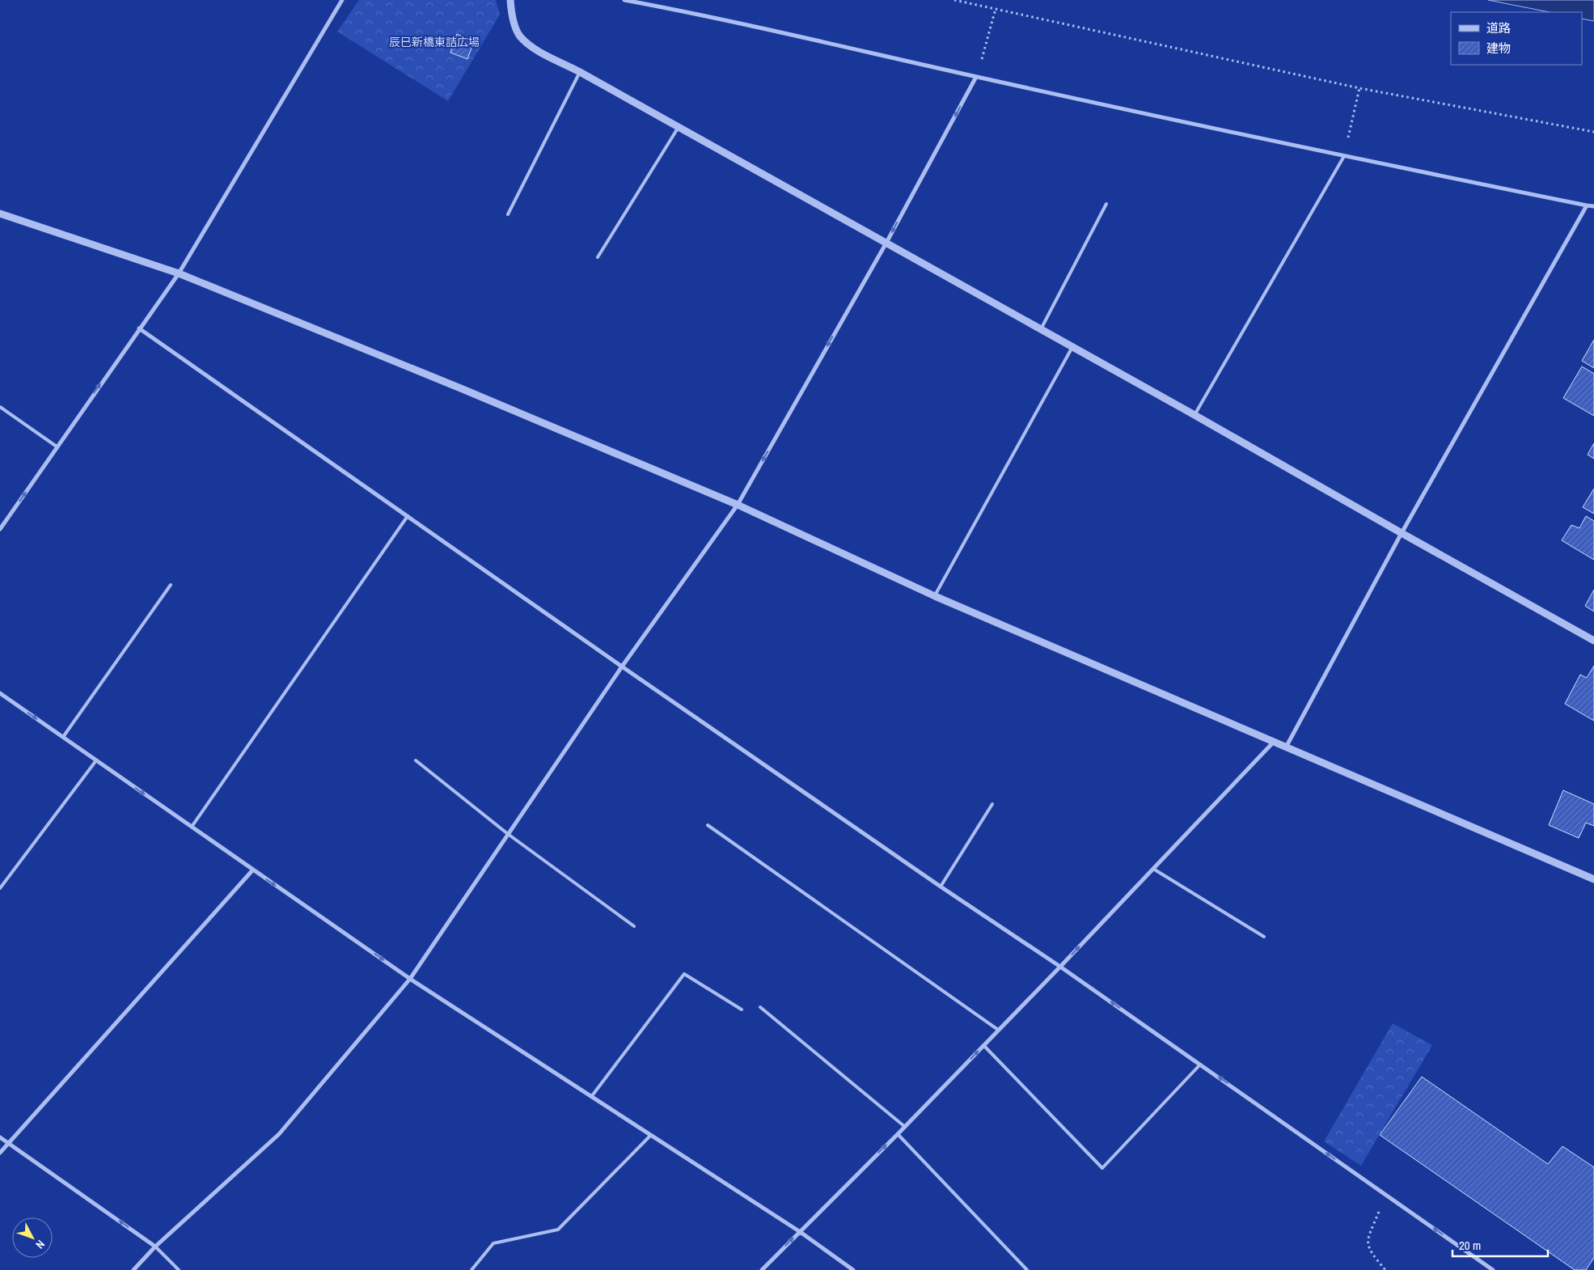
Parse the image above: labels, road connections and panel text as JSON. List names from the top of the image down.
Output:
{
  "parks": ["辰巳新橋東詰広場"],
  "legend": ["道路", "建物"],
  "scale_bar": "20 m",
  "north": "bottom right"
}
